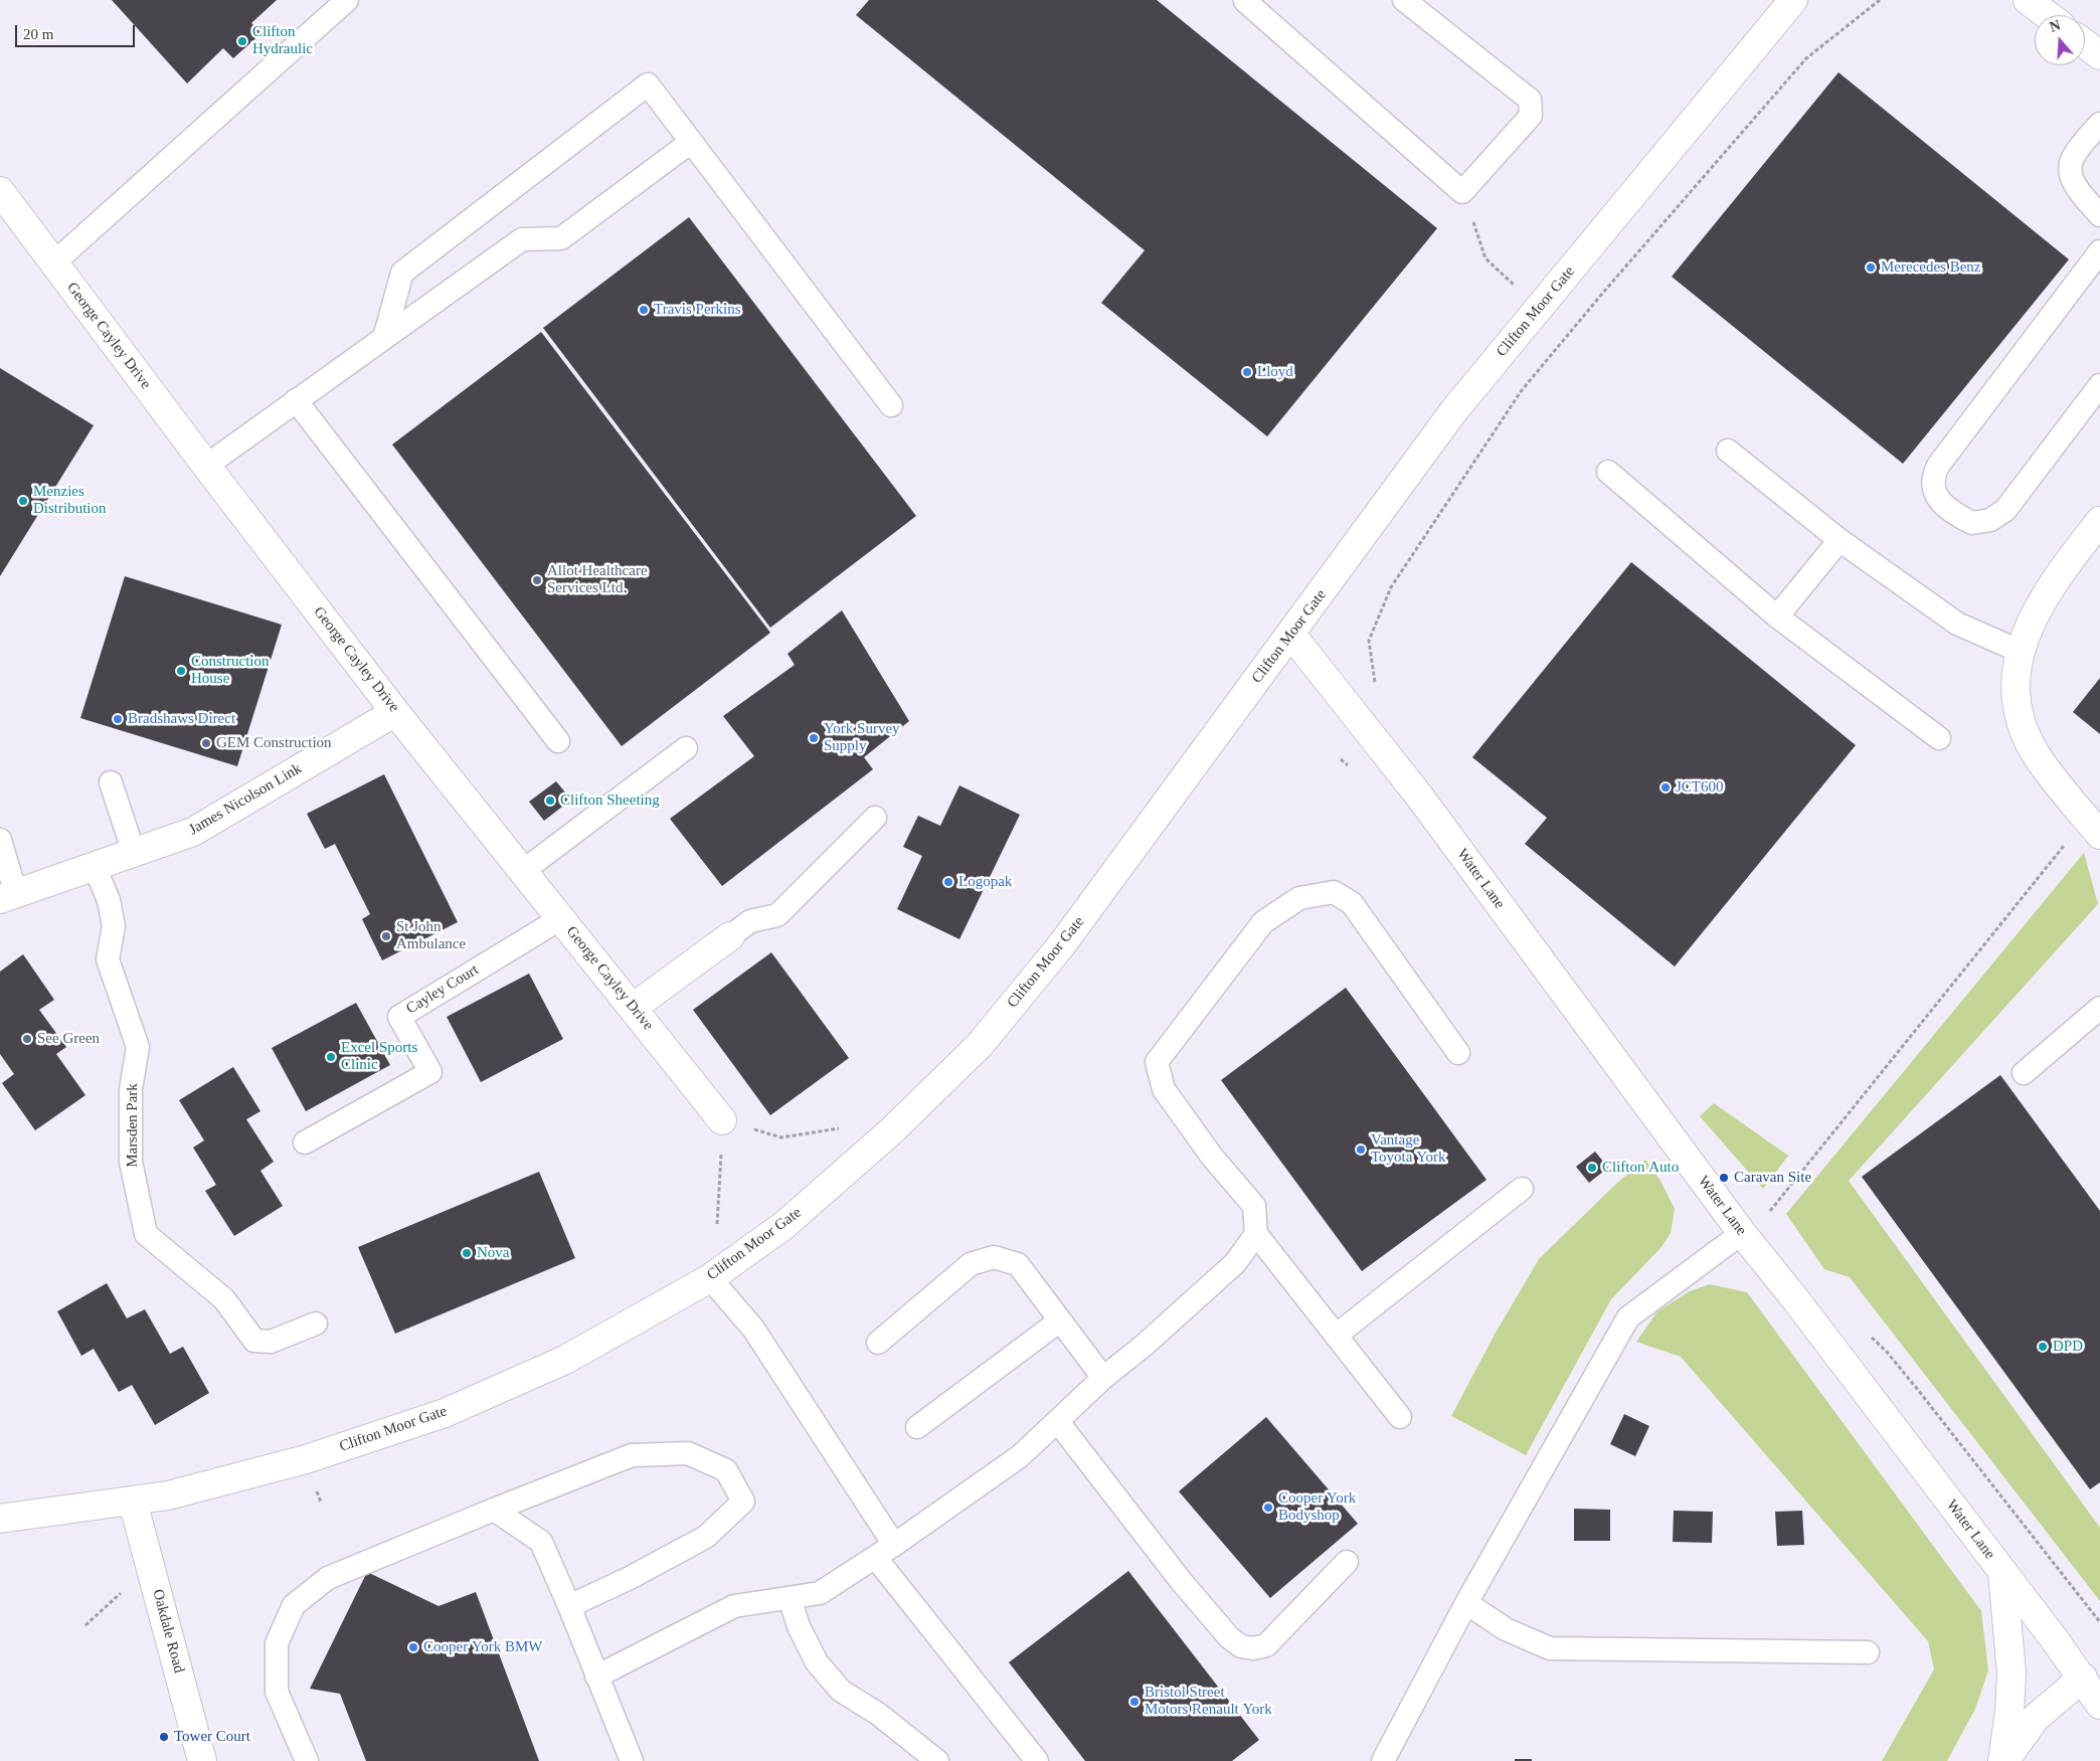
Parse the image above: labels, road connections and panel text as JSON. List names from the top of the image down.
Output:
{
  "streets": {
    "street": [
      "Clifton Moor Gate",
      "George Cayley Drive",
      "James Nicolson Link",
      "Water Lane",
      "Oakdale Road"
    ],
    "lane": ["Cayley Court", "Marsden Park"]
  },
  "crossings": [
    ["Clifton Moor Gate", "Water Lane"],
    ["Clifton Moor Gate", "Oakdale Road"],
    ["George Cayley Drive", "James Nicolson Link"],
    ["George Cayley Drive", "Cayley Court"],
    ["James Nicolson Link", "Marsden Park"]
  ],
  "places": [
    "Clifton Hydraulic",
    "Merecedes Benz",
    "Travis Perkins",
    "Lloyd",
    "Menzies Distribution",
    "Allot Healthcare Services Ltd.",
    "Construction House",
    "Bradshaws Direct",
    "York Survey Supply",
    "GEM Construction",
    "JCT600",
    "Clifton Sheeting",
    "Logopak",
    "St John Ambulance",
    "See Green",
    "Excel Sports Clinic",
    "Vantage Toyota York",
    "Clifton Auto",
    "Caravan Site",
    "Nova",
    "DPD",
    "Cooper York Bodyshop",
    "Cooper York BMW",
    "Bristol Street Motors Renault York",
    "Tower Court"
  ],
  "scale_bar": "20 m",
  "north": "top"
}
